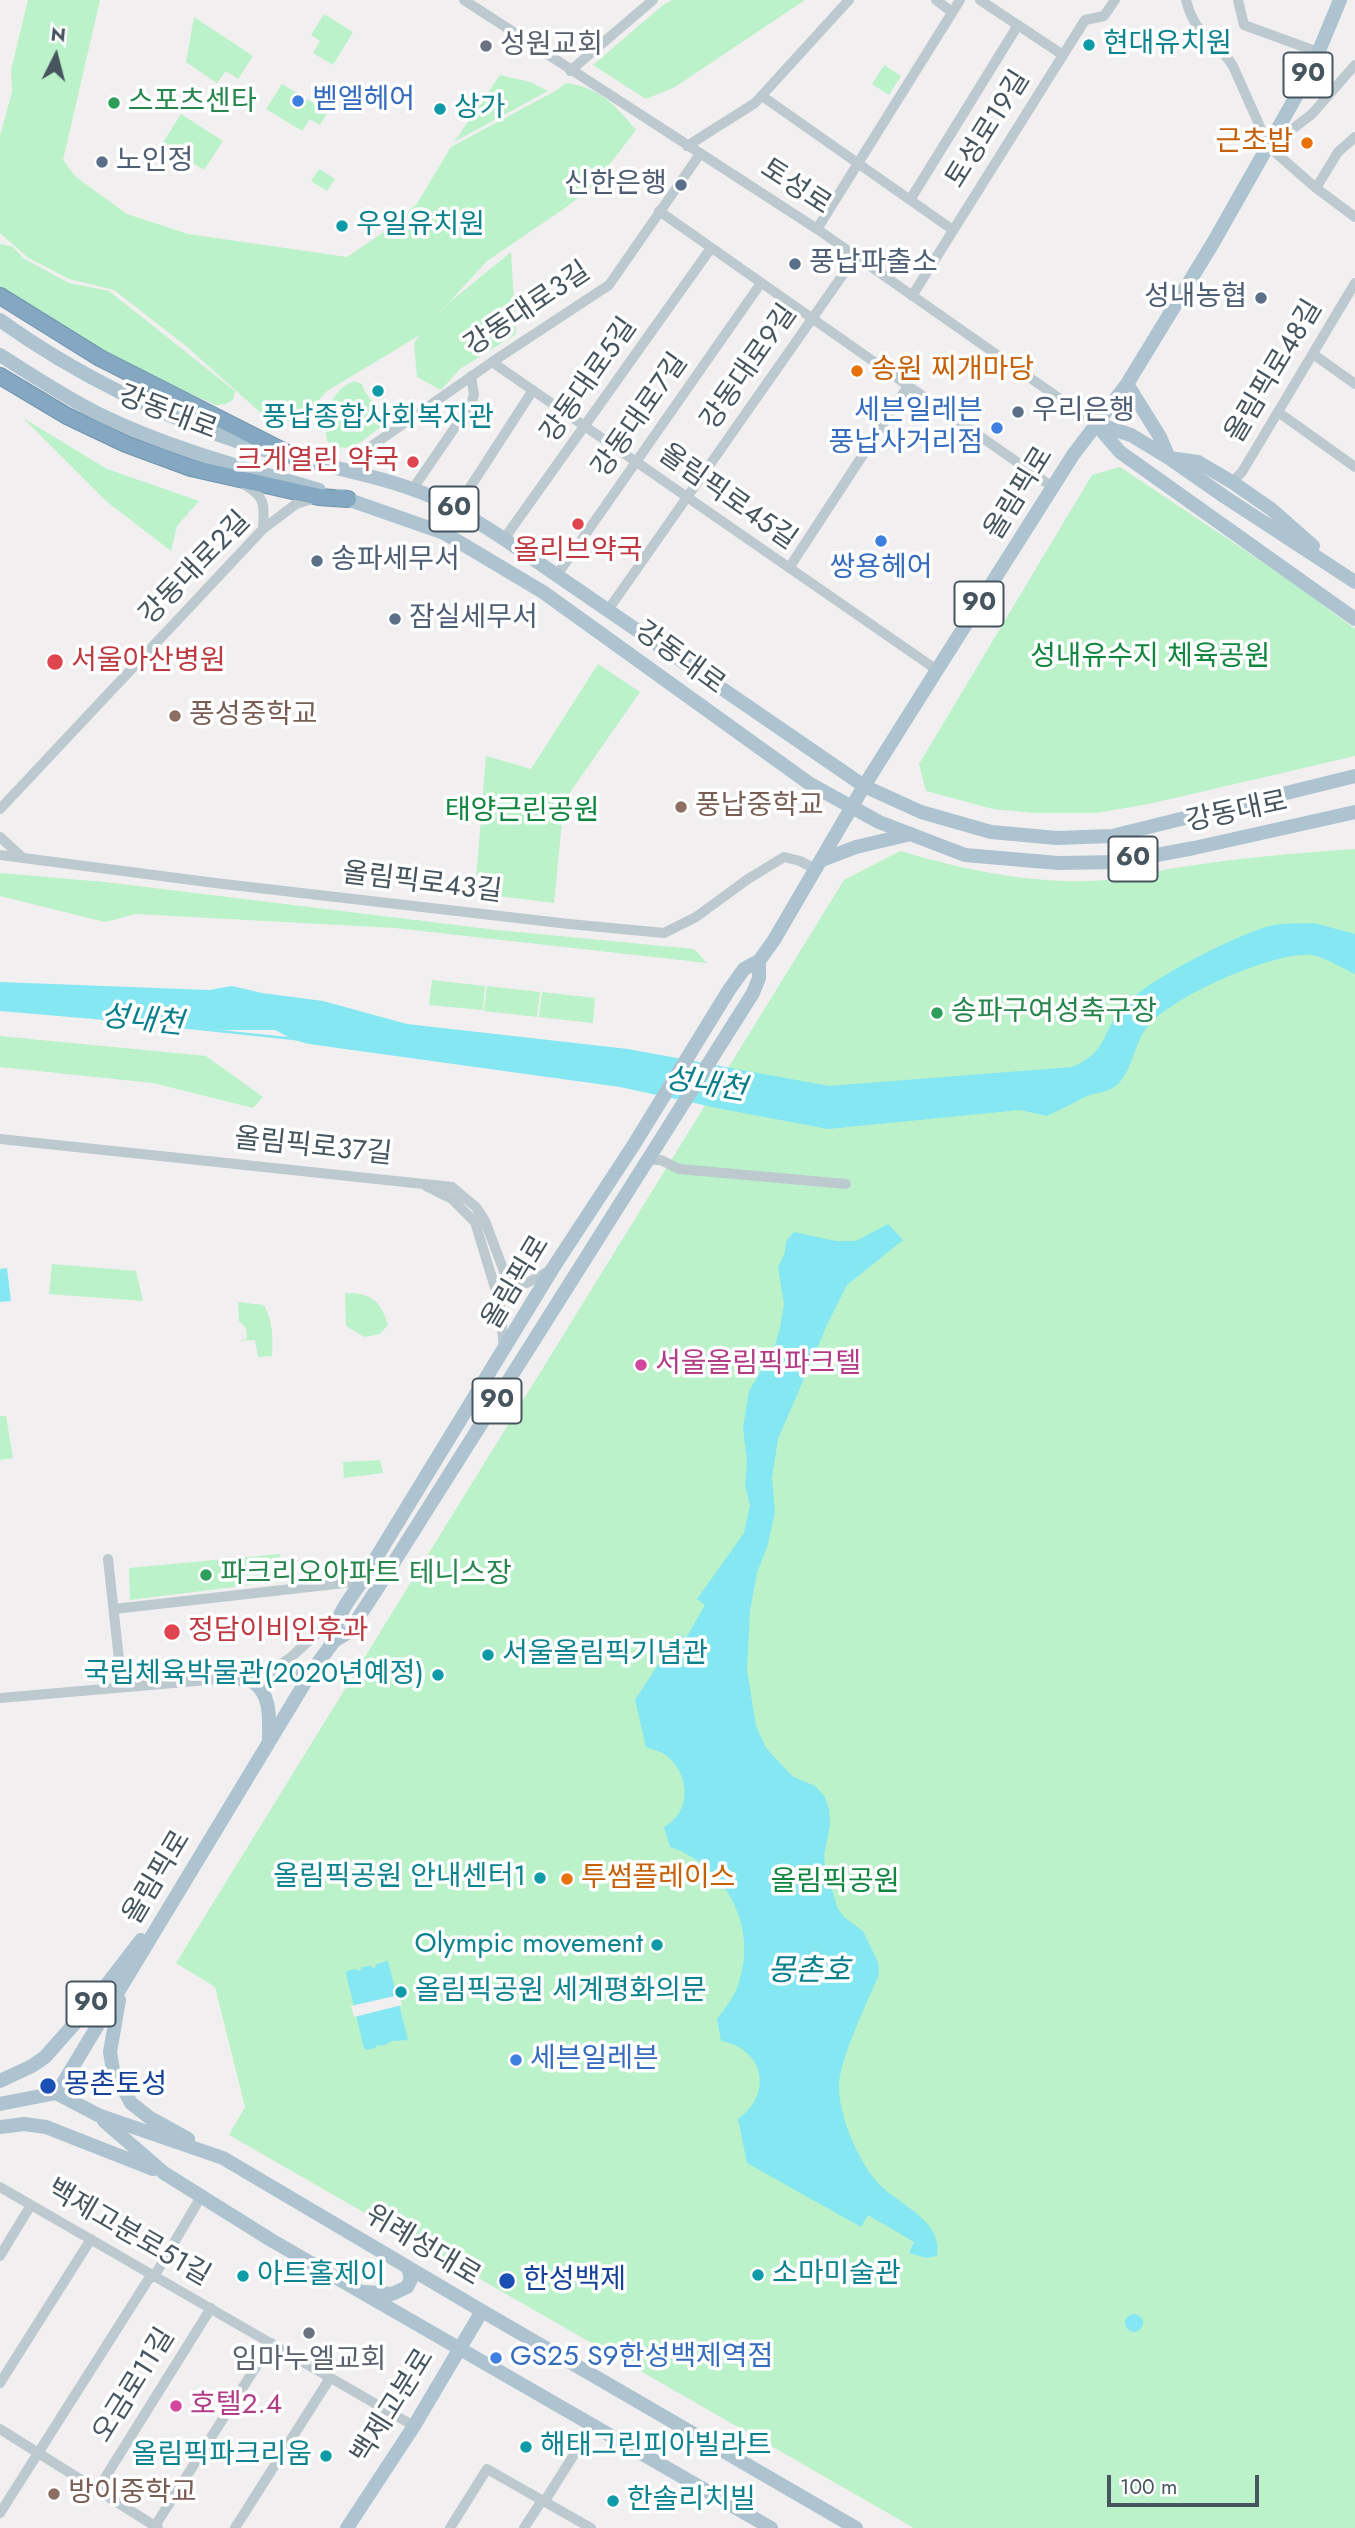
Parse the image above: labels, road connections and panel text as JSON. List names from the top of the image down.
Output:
{
  "streets": {
    "main road": [
      "90",
      "강동대로",
      "올림픽로",
      "60",
      "위례성대로",
      "백제고분로"
    ],
    "street": [
      "토성로19길",
      "토성로",
      "강동대로3길",
      "강동대로9길",
      "올림픽로48길",
      "강동대로5길",
      "강동대로7길",
      "올림픽로45길",
      "강동대로2길",
      "올림픽로43길",
      "올림픽로37길",
      "백제고분로51길",
      "오금로11길"
    ]
  },
  "crossings": [
    ["90", "올림픽로"],
    ["토성로19길", "토성로"],
    ["토성로", "강동대로3길"],
    ["토성로", "강동대로9길"],
    ["토성로", "올림픽로"],
    ["강동대로3길", "강동대로"],
    ["강동대로3길", "올림픽로45길"],
    ["강동대로9길", "강동대로"],
    ["강동대로9길", "올림픽로45길"],
    ["강동대로5길", "강동대로"],
    ["강동대로5길", "올림픽로45길"],
    ["강동대로", "강동대로7길"],
    ["강동대로", "올림픽로"],
    ["강동대로7길", "올림픽로45길"],
    ["올림픽로", "올림픽로45길"],
    ["올림픽로", "올림픽로43길"],
    ["올림픽로", "올림픽로37길"],
    ["올림픽로", "위례성대로"],
    ["백제고분로51길", "오금로11길"],
    ["백제고분로51길", "백제고분로"],
    ["위례성대로", "백제고분로"]
  ],
  "water": ["성내천", "몽촌호"],
  "parks": ["성내유수지 체육공원", "태양근린공원", "올림픽공원"],
  "places": [
    "현대유치원",
    "성원교회",
    "벧엘헤어",
    "스포츠센타",
    "상가",
    "근초밥",
    "노인정",
    "신한은행",
    "우일유치원",
    "풍납파출소",
    "성내농협",
    "송원 찌개마당",
    "풍납종합사회복지관",
    "우리은행",
    "세븐일레븐 풍납사거리점",
    "크게열린 약국",
    "올리브약국",
    "쌍용헤어",
    "송파세무서",
    "잠실세무서",
    "서울아산병원",
    "풍성중학교",
    "풍납중학교",
    "송파구여성축구장",
    "서울올림픽파크텔",
    "파크리오아파트 테니스장",
    "정담이비인후과",
    "서울올림픽기념관",
    "국립체육박물관(2020년예정)",
    "올림픽공원 안내센터1",
    "투썸플레이스",
    "Olympic movement",
    "올림픽공원 세계평화의문",
    "세븐일레븐",
    "몽촌토성",
    "소마미술관",
    "아트홀제이",
    "한성백제",
    "임마누엘교회",
    "GS25 S9한성백제역점",
    "호텔2.4",
    "해태그린피아빌라트",
    "올림픽파크리움",
    "방이중학교",
    "한솔리치빌"
  ],
  "scale_bar": "100 m",
  "north": "top"
}
